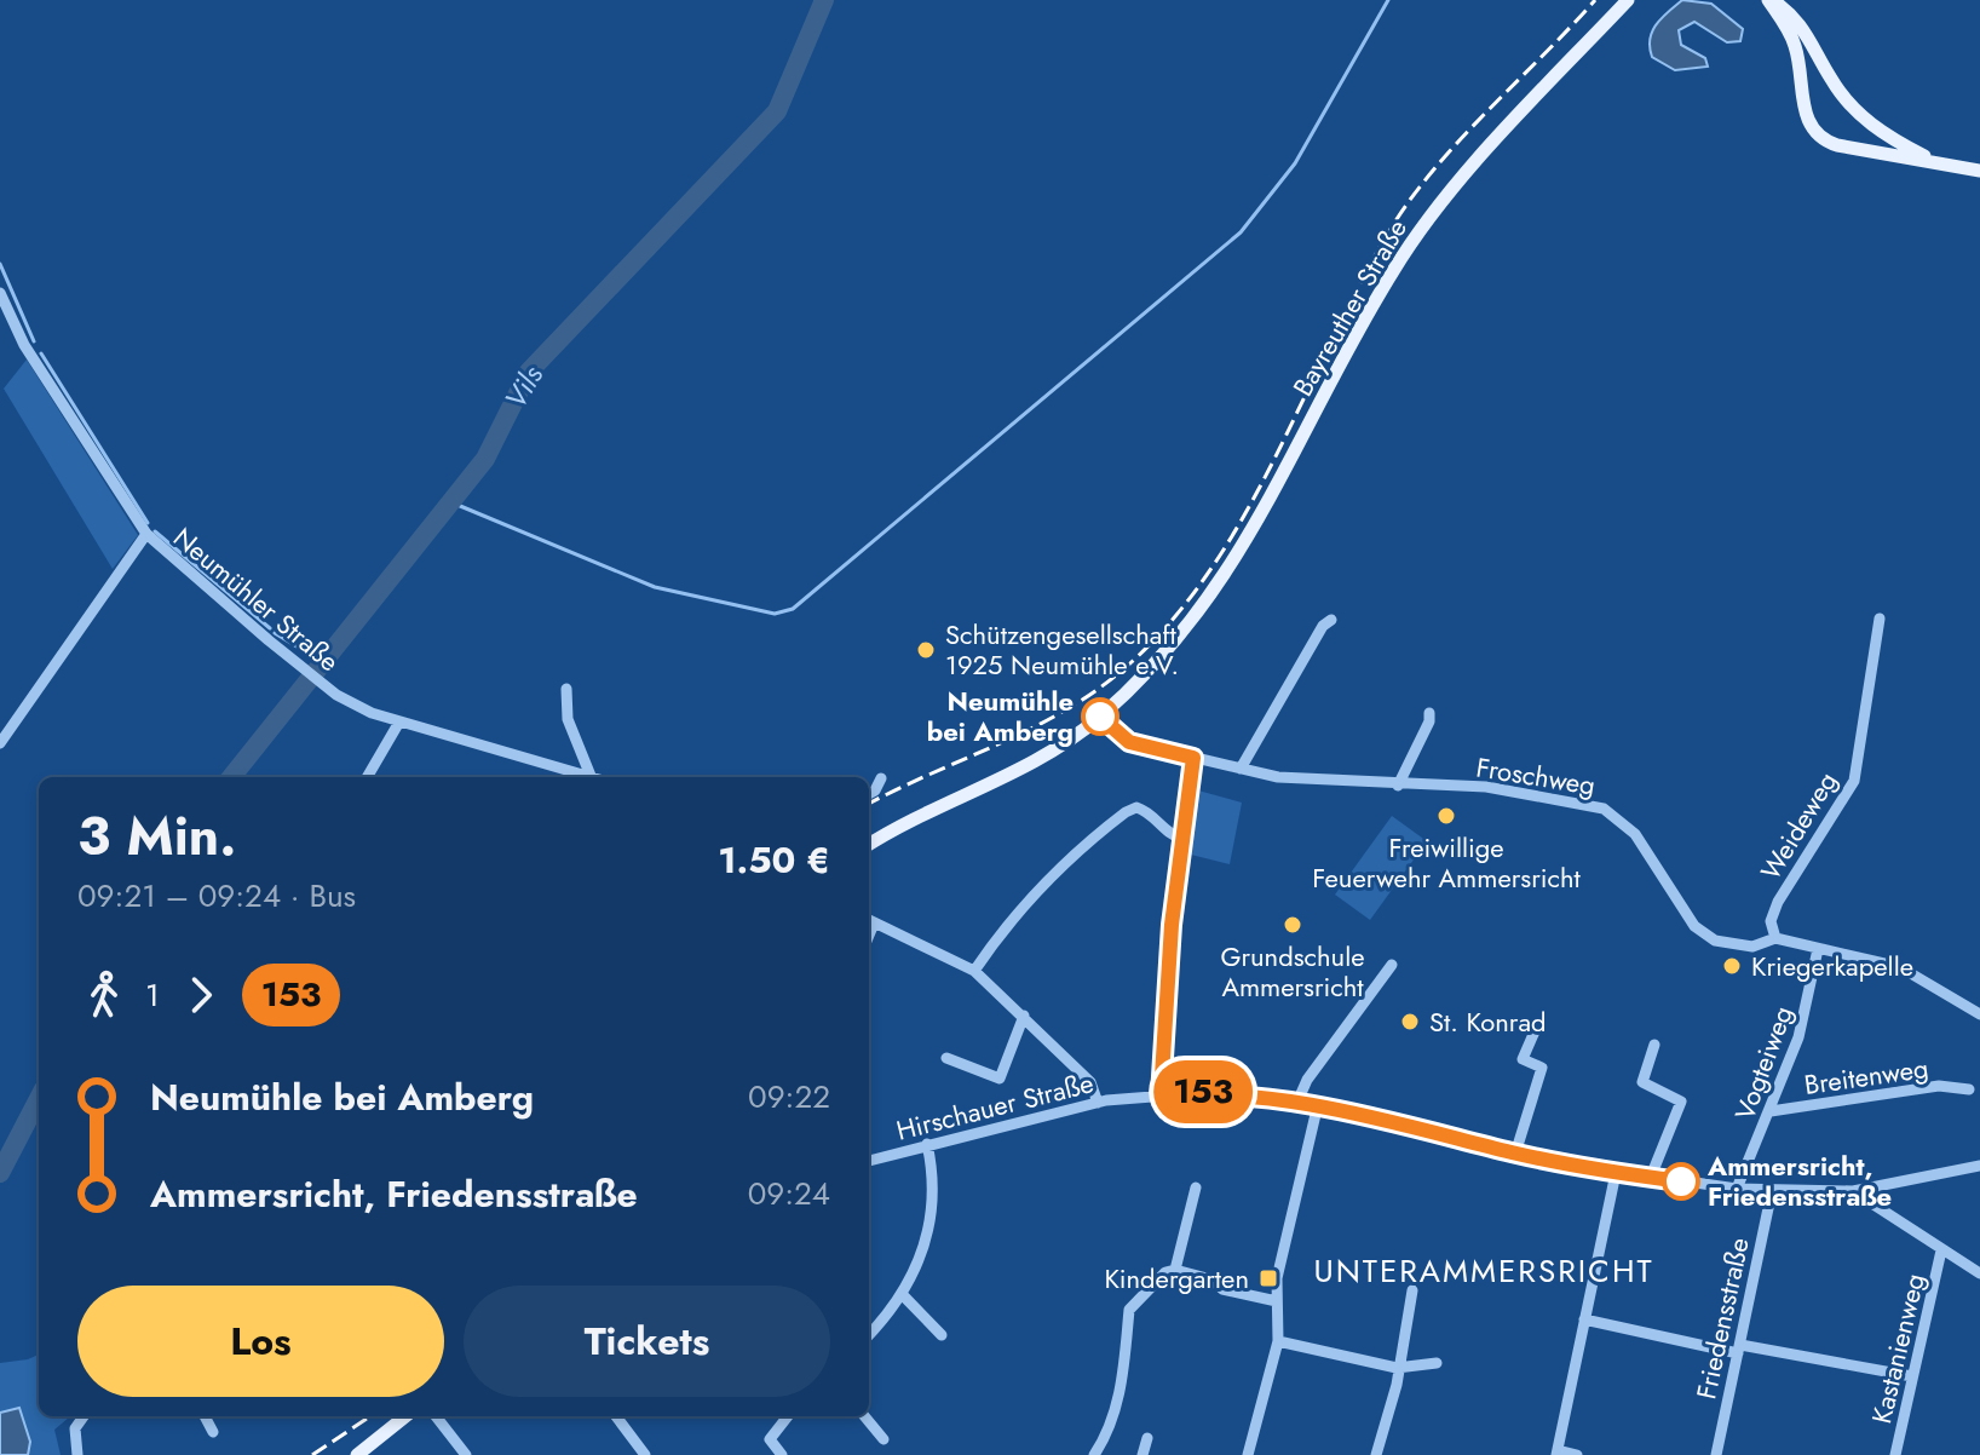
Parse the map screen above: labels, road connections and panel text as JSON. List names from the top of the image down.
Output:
{
  "streets": {
    "main road": ["Bayreuther Straße"],
    "street": [
      "Neumühler Straße",
      "Froschweg",
      "Weideweg",
      "Vogteiweg",
      "Breitenweg",
      "Hirschauer Straße",
      "Friedensstraße",
      "Kastanienweg"
    ]
  },
  "crossings": [
    ["Bayreuther Straße", "Froschweg"],
    ["Froschweg", "Weideweg"],
    ["Vogteiweg", "Breitenweg"],
    ["Vogteiweg", "Hirschauer Straße"],
    ["Hirschauer Straße", "Friedensstraße"]
  ],
  "districts": ["UNTERAMMERSRICHT"],
  "water": ["Vils"],
  "places": {
    "other": [
      "Schützengesellschaft 1925 Neumühle e.V.",
      "Neumühle bei Amberg",
      "Freiwillige Feuerwehr Ammersricht",
      "Grundschule Ammersricht",
      "Kriegerkapelle",
      "St. Konrad",
      "Ammersricht, Friedensstraße"
    ],
    "transit": ["Kindergarten"]
  },
  "lines": ["bus line 153"],
  "page": {
    "on_map": "153",
    "heading": ["3 Min.", "09:21 – 09:24 · Bus", "1.50 €"],
    "legs": ["1", "153"],
    "list": [
      {
        "name": "Neumühle bei Amberg",
        "value": "09:22"
      },
      {
        "name": "Ammersricht, Friedensstraße",
        "value": "09:24"
      }
    ],
    "buttons": ["Los", "Tickets"]
  }
}
